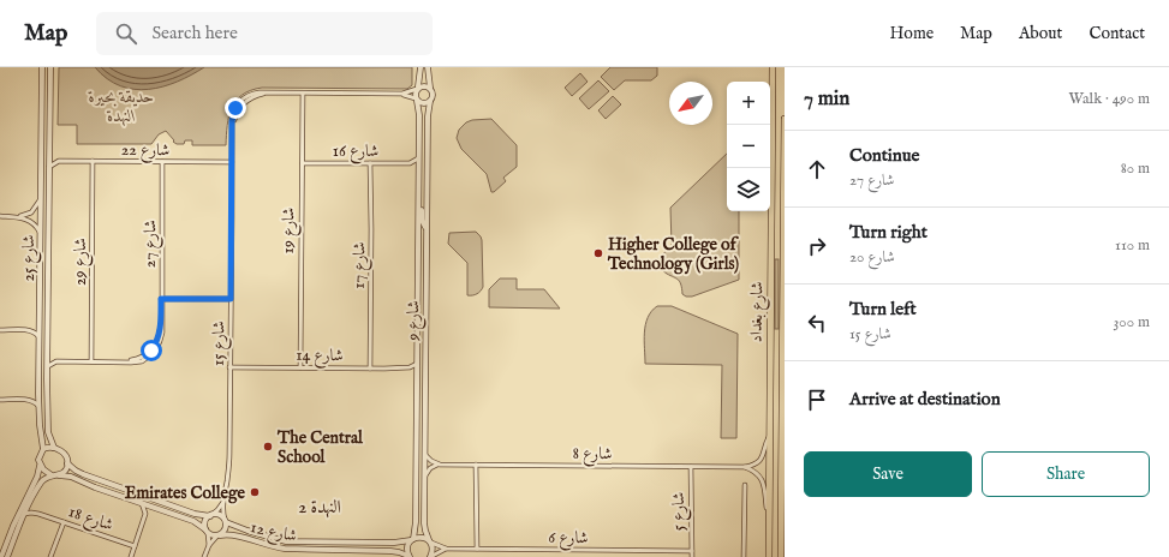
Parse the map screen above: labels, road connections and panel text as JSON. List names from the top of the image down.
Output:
{
  "streets": {
    "main road": ["شارع بغداد"],
    "street": [
      "شارع 22",
      "شارع 16",
      "شارع 19",
      "شارع 27",
      "شارع 25",
      "شارع 29",
      "شارع 17",
      "شارع 9",
      "شارع 15",
      "شارع 14",
      "شارع 8",
      "شارع 5",
      "شارع 18",
      "شارع 12",
      "شارع 6"
    ]
  },
  "crossings": [
    ["شارع 22", "شارع 27"],
    ["شارع 22", "شارع 25"],
    ["شارع 22", "شارع 29"],
    ["شارع 22", "شارع 15"],
    ["شارع 16", "شارع 19"],
    ["شارع 16", "شارع 17"],
    ["شارع 19", "شارع 15"],
    ["شارع 19", "شارع 14"],
    ["شارع 27", "شارع 25"],
    ["شارع 27", "شارع 29"],
    ["شارع 17", "شارع 14"],
    ["شارع 9", "شارع 15"],
    ["شارع 9", "شارع 14"],
    ["شارع 9", "شارع 12"],
    ["شارع 9", "شارع 6"],
    ["شارع 15", "شارع 14"],
    ["شارع 15", "شارع 12"],
    ["شارع 8", "شارع 5"],
    ["شارع 5", "شارع 6"],
    ["شارع 12", "شارع 6"]
  ],
  "districts": ["النهدة 2"],
  "parks": ["حديقة بحيرة النهدة"],
  "places": ["Higher College of Technology (Girls)", "The Central School", "Emirates College"],
  "north": "bottom left",
  "page": {
    "header": "Map",
    "search": "Search here",
    "nav": [
      "Home",
      "Map",
      "About",
      "Contact"
    ],
    "heading": ["7 min", "Walk · 490 m"],
    "map_buttons": ["+", "−"],
    "list": [
      ["Continue", "شارع 27", "80 m"],
      ["Turn right", "شارع 20", "110 m"],
      ["Turn left", "شارع 15", "300 m"],
      "Arrive at destination"
    ],
    "buttons": ["Save", "Share"]
  }
}
